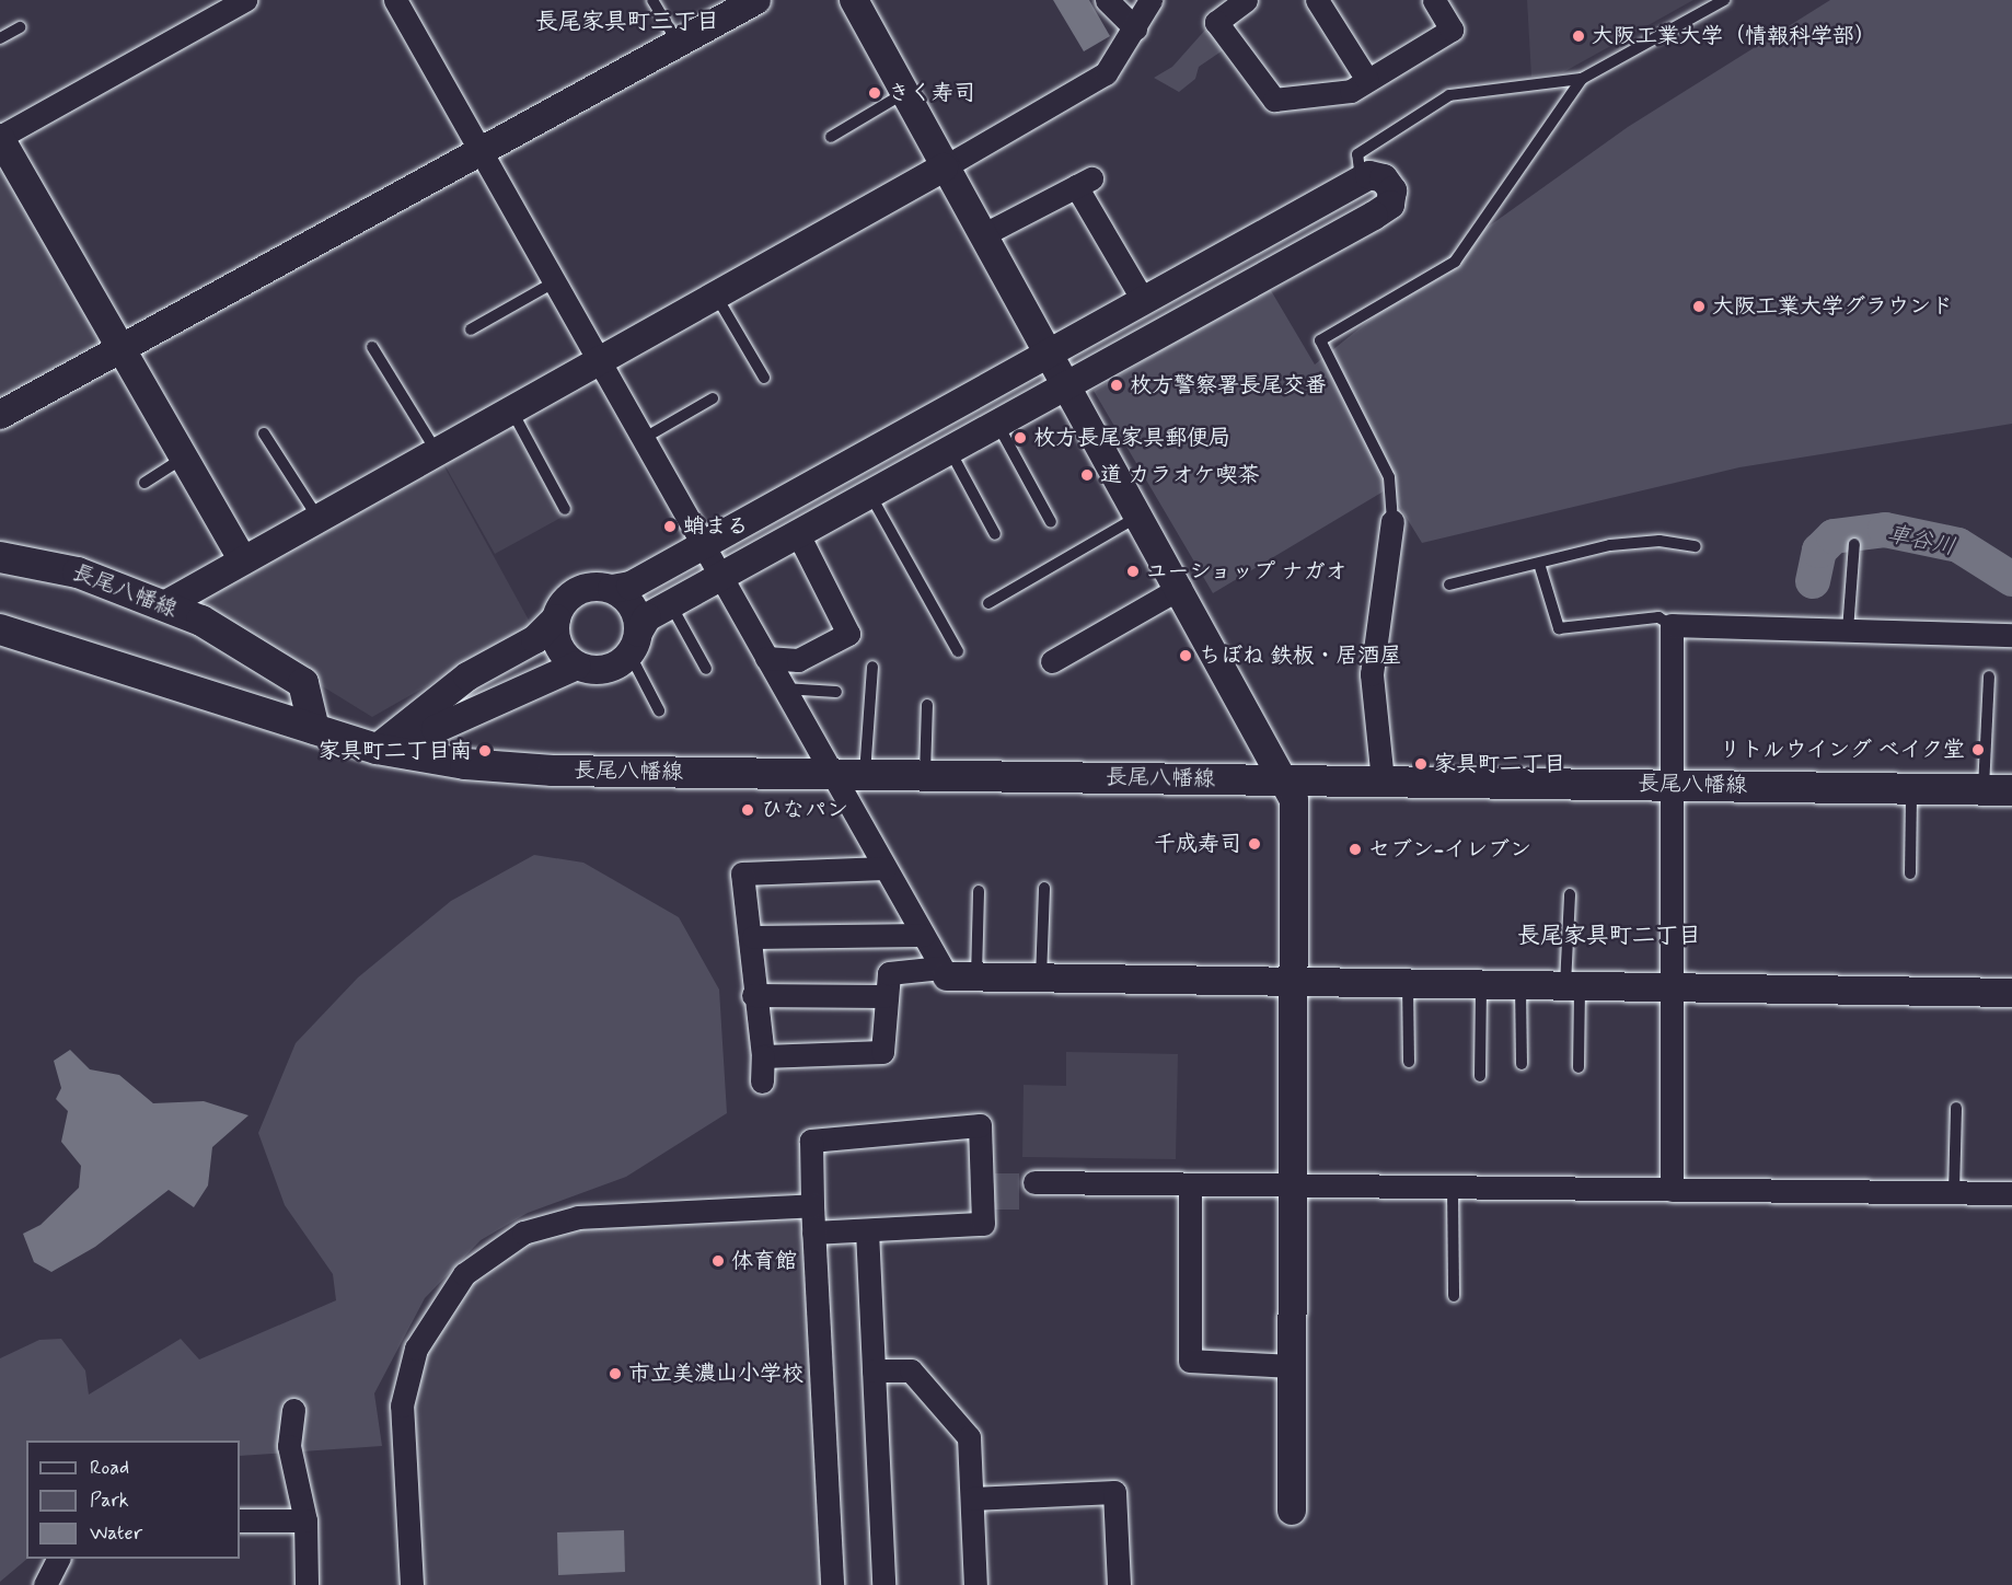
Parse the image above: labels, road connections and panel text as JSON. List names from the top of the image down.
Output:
{
  "streets": {
    "main road": ["長尾八幡線"]
  },
  "districts": ["長尾家具町三丁目", "長尾家具町二丁目"],
  "water": ["車谷川"],
  "places": [
    "大阪工業大学（情報科学部）",
    "きく寿司",
    "大阪工業大学グラウンド",
    "枚方警察署長尾交番",
    "枚方長尾家具郵便局",
    "道 カラオケ喫茶",
    "蛸まる",
    "ユーショップ ナガオ",
    "ちぼね 鉄板・居酒屋",
    "リトルウイング ベイク堂",
    "家具町二丁目南",
    "家具町二丁目",
    "ひなパン",
    "千成寿司",
    "セブン-イレブン",
    "体育館",
    "市立美濃山小学校"
  ],
  "legend": ["Road", "Park", "Water"]
}
